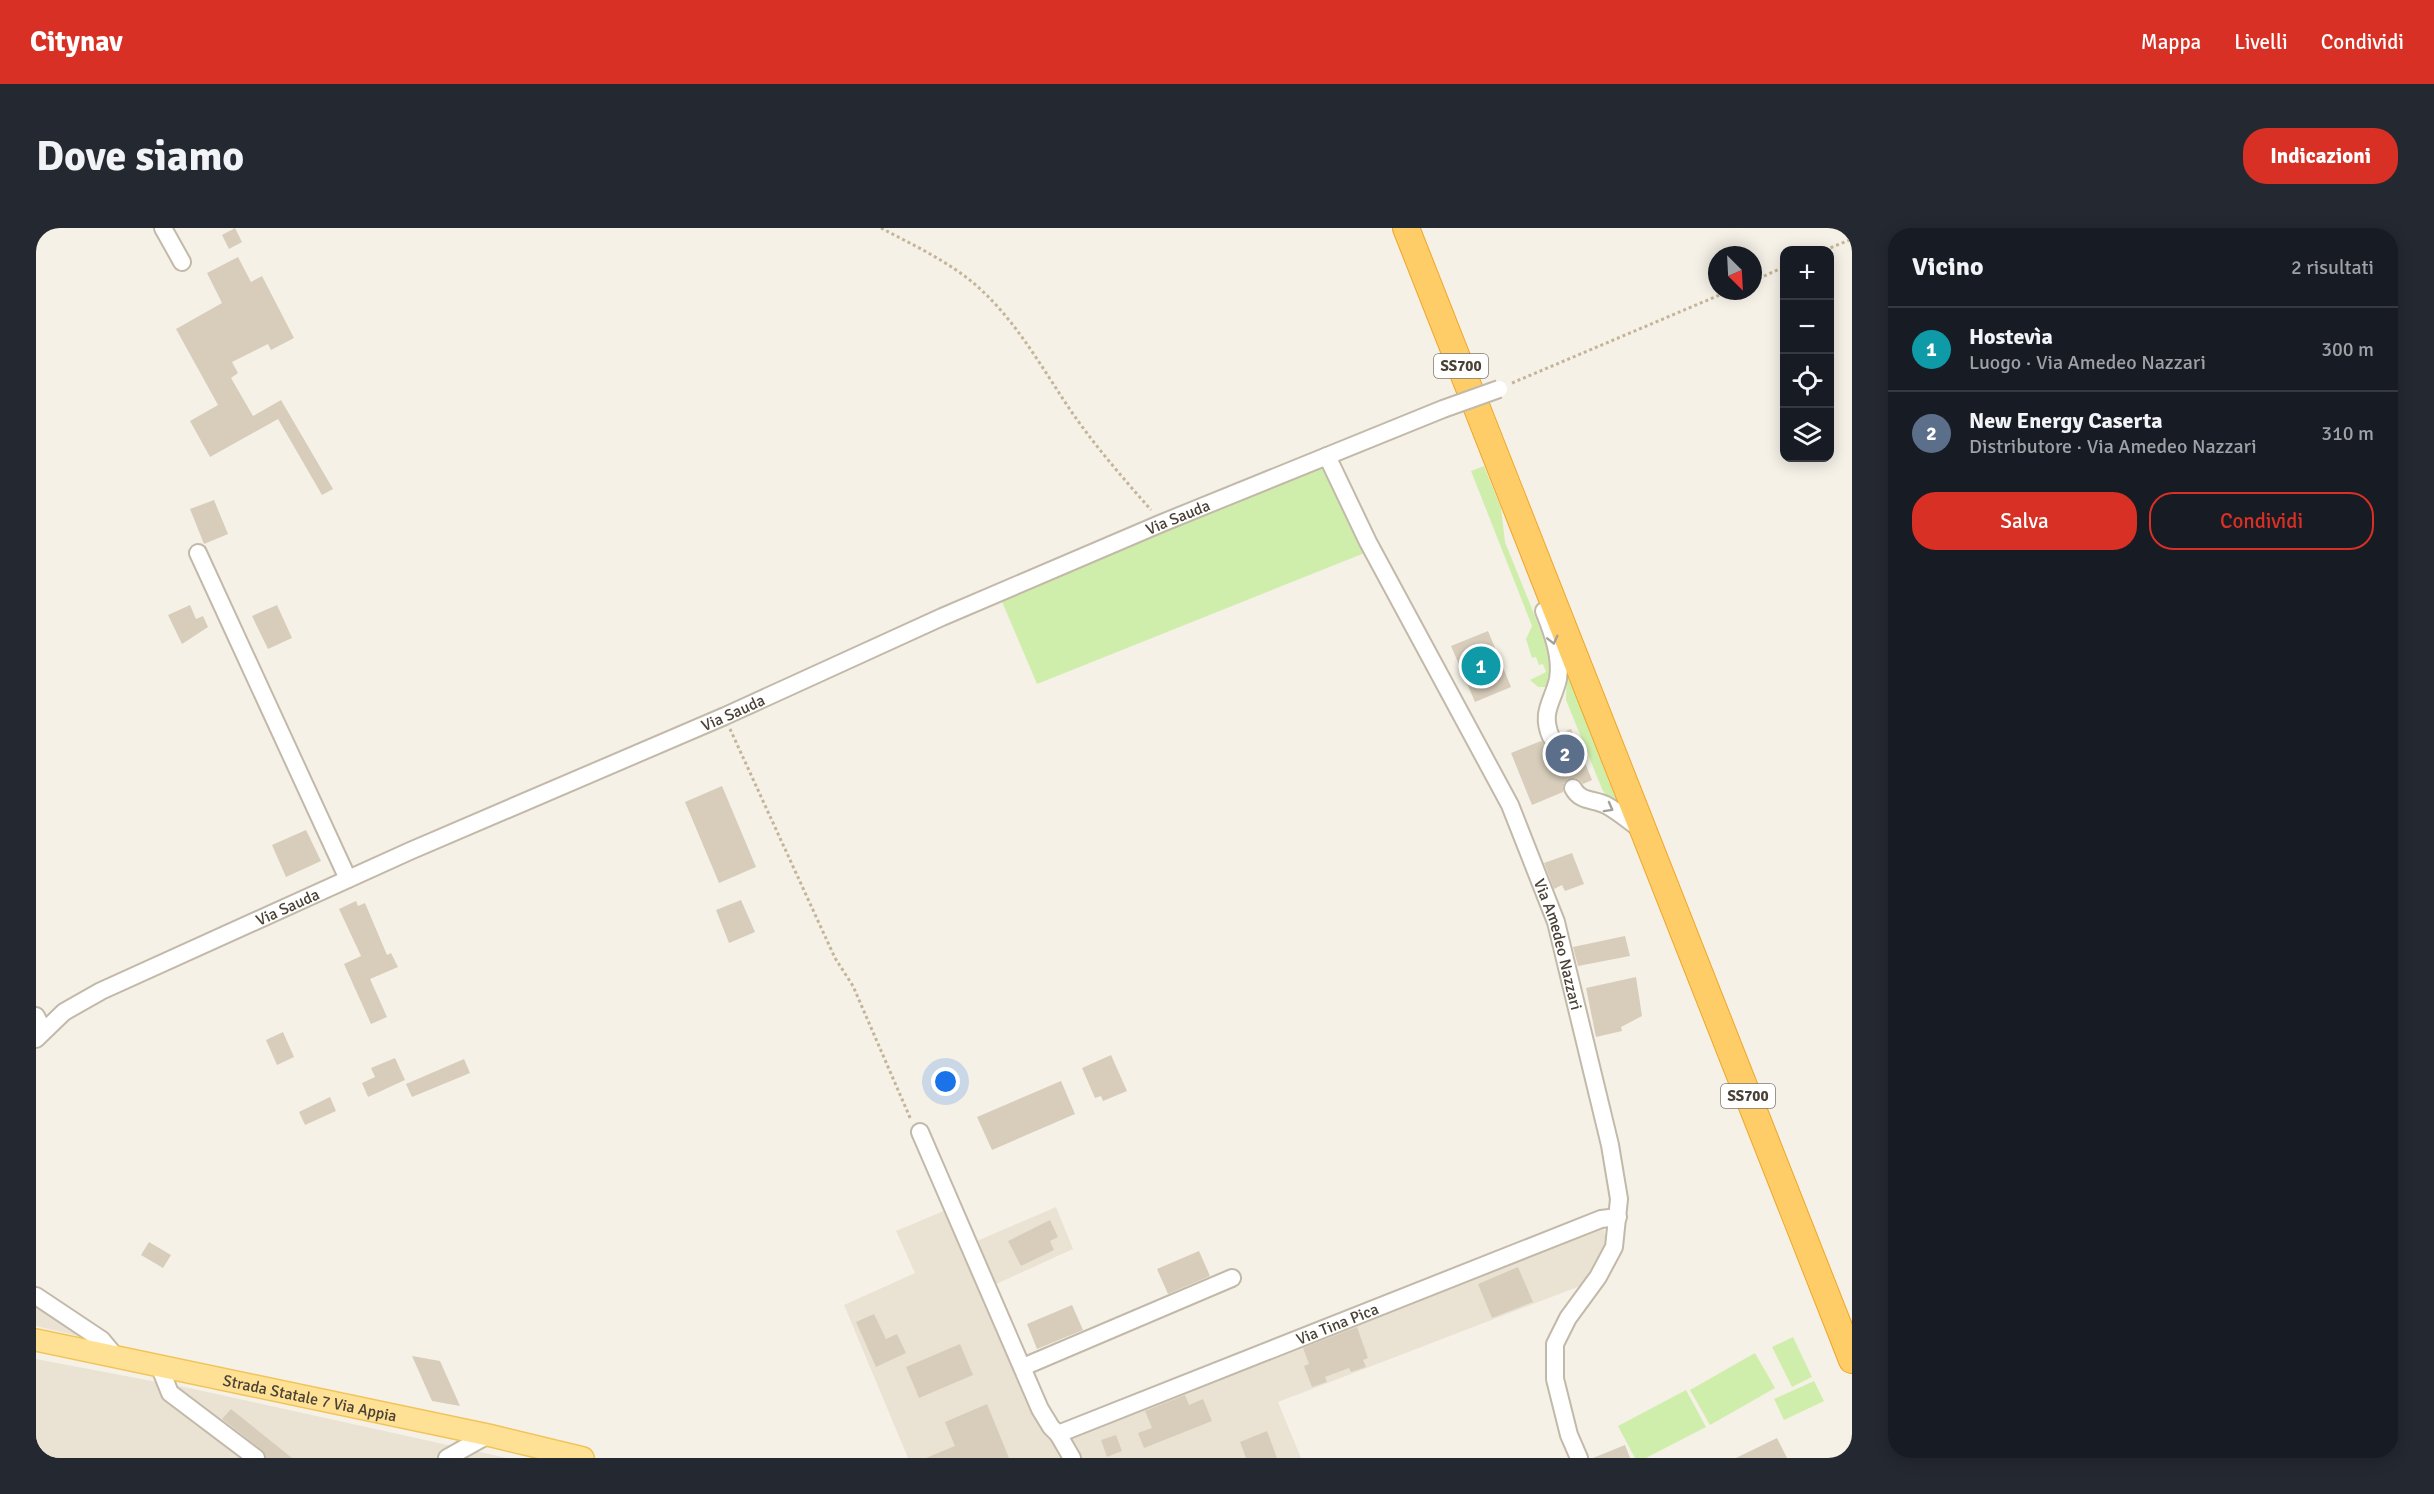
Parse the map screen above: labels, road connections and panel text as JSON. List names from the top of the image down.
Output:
{
  "streets": {
    "highway": ["SS700"],
    "main road": ["Strada Statale 7 Via Appia"],
    "street": ["Via Sauda", "Via Amedeo Nazzari", "Via Tina Pica"]
  },
  "crossings": [
    ["Via Sauda", "Via Amedeo Nazzari"],
    ["Via Amedeo Nazzari", "Via Tina Pica"]
  ],
  "north": "bottom right",
  "page": {
    "header": "Citynav",
    "nav": ["Mappa", "Livelli", "Condividi"],
    "buttons": [
      "Indicazioni",
      ["Salva", "Condividi"]
    ],
    "title": "Dove siamo",
    "heading": ["Vicino", "2 risultati"],
    "map_buttons": ["+", "−"],
    "list": [
      {
        "mark": "1",
        "name": "Hostevìa",
        "note": "Luogo · Via Amedeo Nazzari",
        "value": "300 m"
      },
      {
        "mark": "2",
        "name": "New Energy Caserta",
        "note": "Distributore · Via Amedeo Nazzari",
        "value": "310 m"
      }
    ],
    "pins": ["1", "2"]
  }
}
